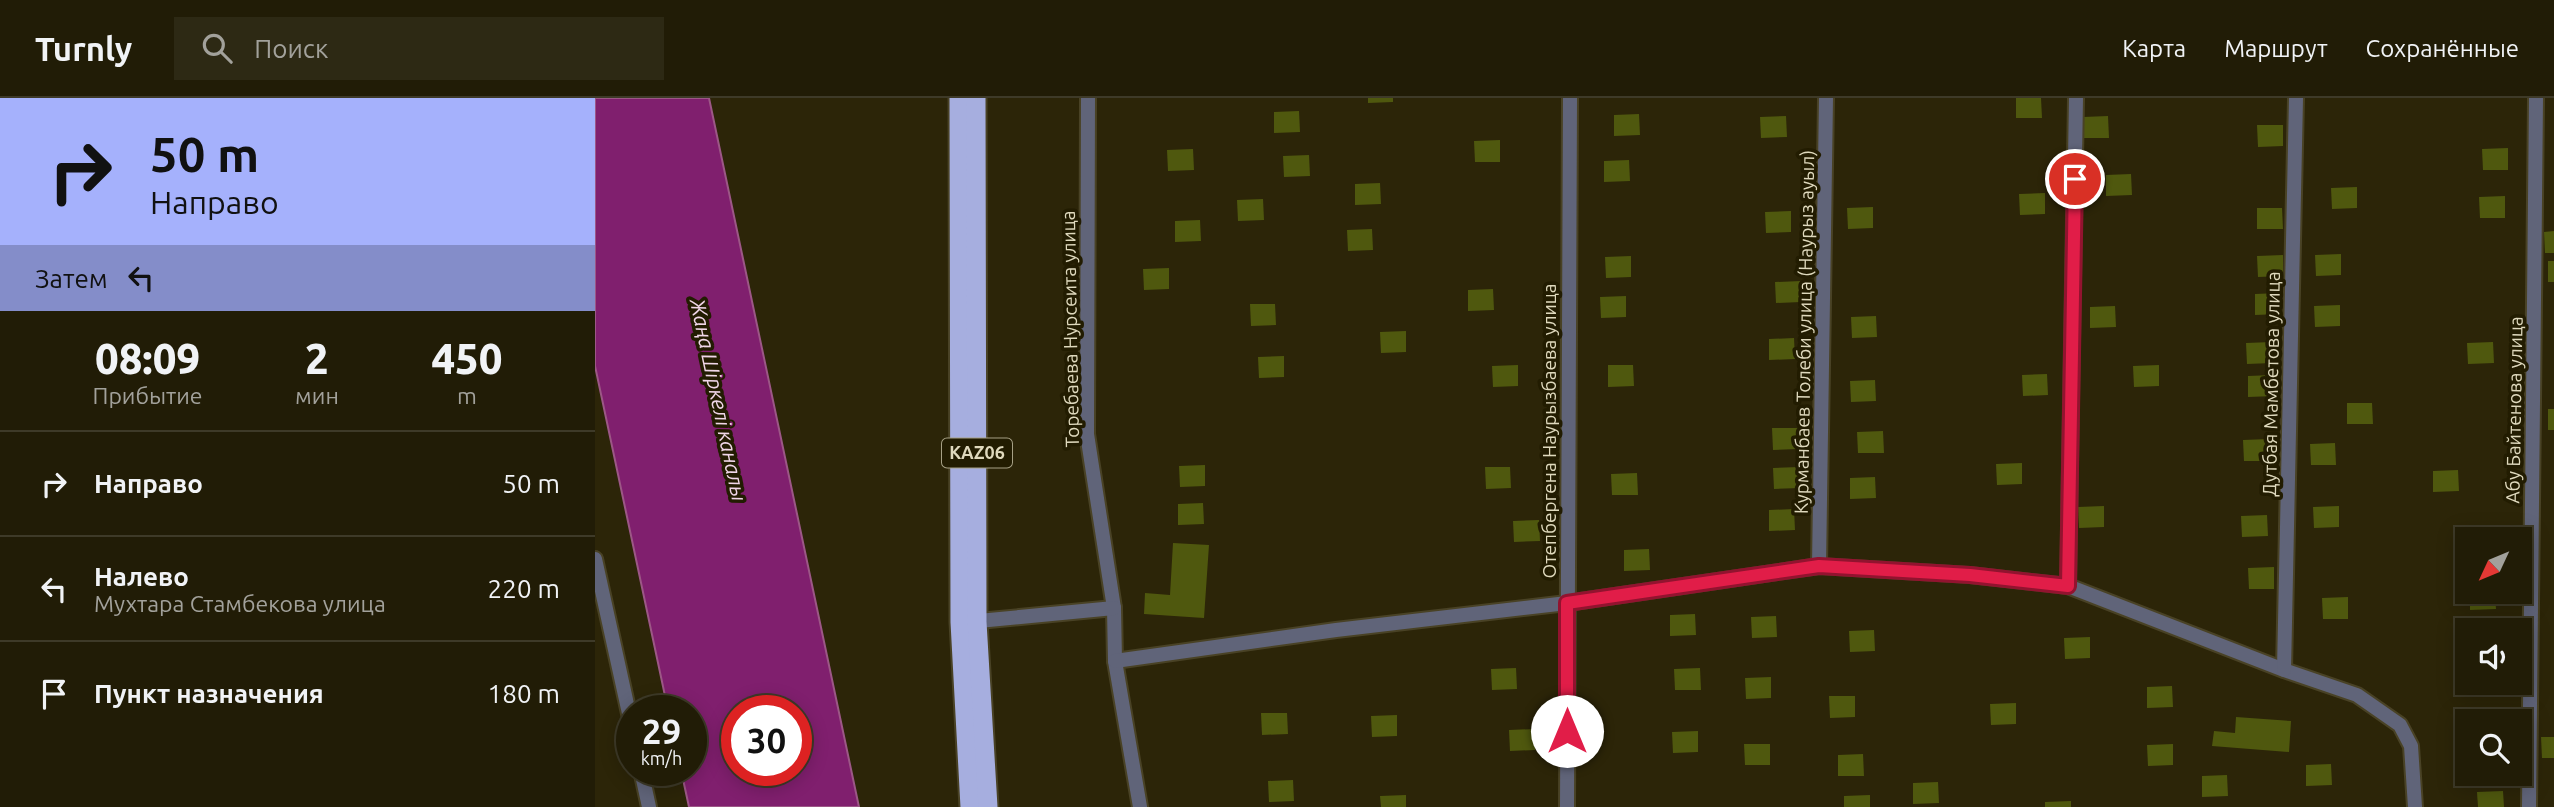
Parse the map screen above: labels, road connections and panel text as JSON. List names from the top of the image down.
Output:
{
  "streets": {
    "highway": ["KАZ06"],
    "street": [
      "Торебаева Нурсеита улица",
      "Курманбаев Толеби улица (Наурыз ауыл)",
      "Дутбая Мамбетова улица",
      "Абу Байтенова улица",
      "Отепбергена Наурызбаева улица"
    ]
  },
  "water": ["Жаңа Шіркелі каналы"],
  "north": "bottom left",
  "page": {
    "header": "Turnly",
    "search": "Поиск",
    "nav": ["Карта", "Маршрут", "Сохранённые"],
    "turn": ["50 m", "Направо"],
    "then": "Затем",
    "eta": [
      "08:09",
      "Прибытие",
      "2",
      "мин",
      "450",
      "m"
    ],
    "list": [
      {
        "name": "Направо",
        "value": "50 m"
      },
      {
        "name": "Налево",
        "note": "Мухтара Стамбекова улица",
        "value": "220 m"
      },
      {
        "name": "Пункт назначения",
        "value": "180 m"
      }
    ],
    "speed": "29 km/h",
    "limit": "30"
  }
}
